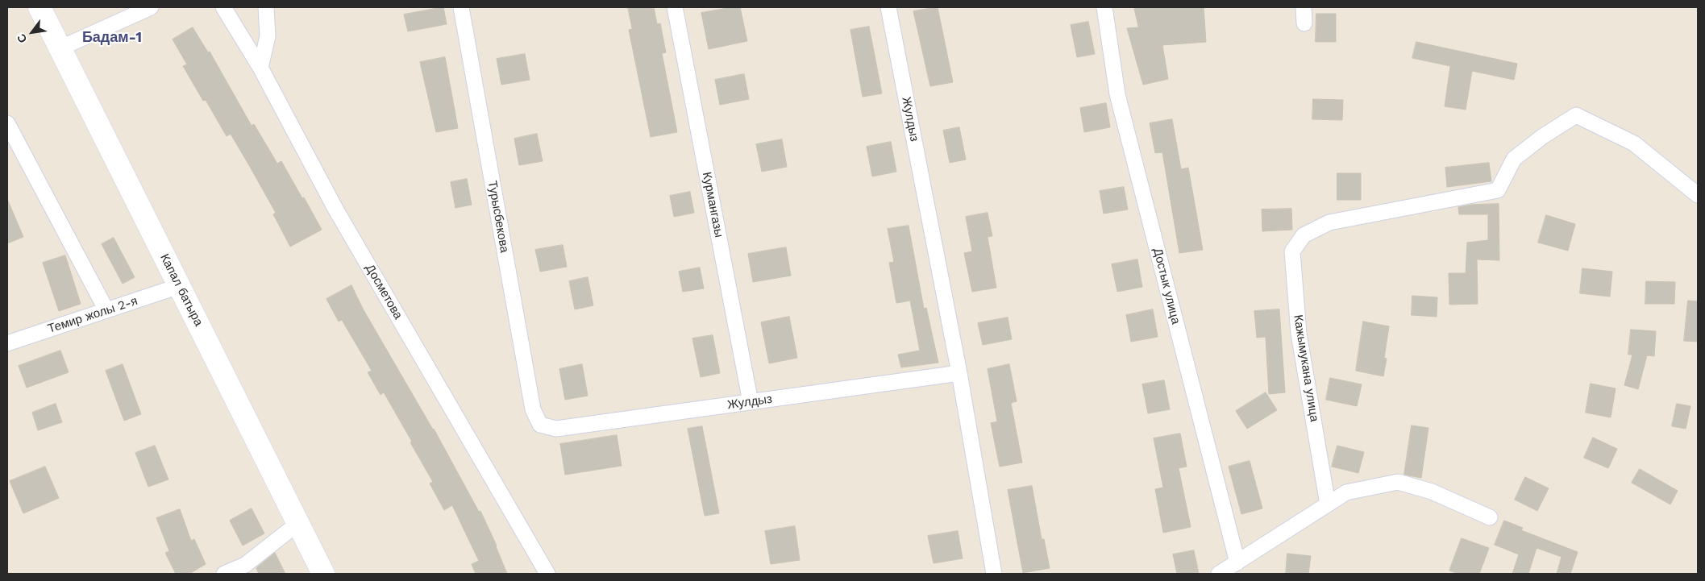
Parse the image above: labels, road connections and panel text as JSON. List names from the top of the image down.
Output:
{
  "streets": {
    "main road": ["Капал батыра"],
    "street": [
      "Жулдыз",
      "Курмангазы",
      "Турысбекова",
      "Достык улица",
      "Досметова",
      "Темир жолы 2-я",
      "Кажымукана улица"
    ]
  },
  "crossings": [
    ["Жулдыз", "Курмангазы"],
    ["Жулдыз", "Турысбекова"],
    ["Капал батыра", "Темир жолы 2-я"]
  ],
  "districts": ["Бадам-1"],
  "north": "bottom left"
}
